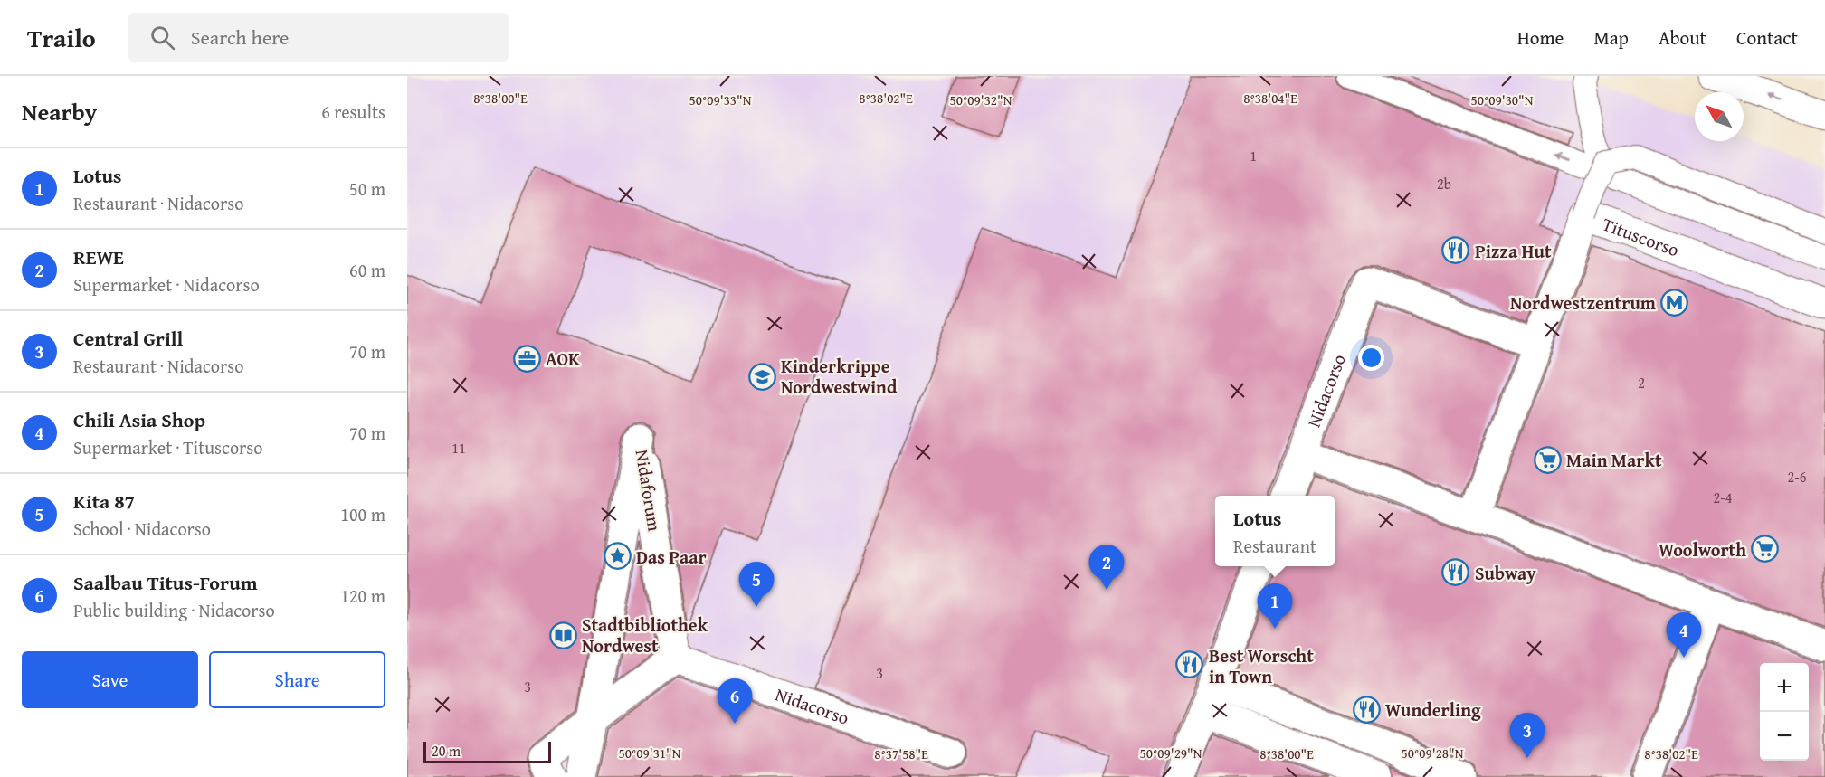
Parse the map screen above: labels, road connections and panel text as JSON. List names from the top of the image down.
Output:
{
  "streets": {
    "street": ["Tituscorso", "Nidacorso", "Nidaforum"]
  },
  "crossings": [
    ["Tituscorso", "Nidacorso"],
    ["Nidacorso", "Nidaforum"]
  ],
  "places": {
    "restaurant": [
      "Pizza Hut",
      "Subway",
      "Best Worscht in Town",
      "Wunderling"
    ],
    "metro station": ["Nordwestzentrum"],
    "office": ["AOK"],
    "school or university": ["Kinderkrippe Nordwestwind"],
    "supermarket": ["Main Markt", "Woolworth"],
    "place": ["Das Paar"],
    "library": ["Stadtbibliothek Nordwest"]
  },
  "house_numbers": [
    "1",
    "2b",
    "2",
    "11",
    "2-6",
    "2-4",
    "3",
    "3"
  ],
  "scale_bar": "20 m",
  "north": "top left",
  "page": {
    "header": "Trailo",
    "search": "Search here",
    "nav": [
      "Home",
      "Map",
      "About",
      "Contact"
    ],
    "heading": ["Nearby", "6 results"],
    "list": [
      {
        "mark": "1",
        "name": "Lotus",
        "note": "Restaurant · Nidacorso",
        "value": "50 m"
      },
      {
        "mark": "2",
        "name": "REWE",
        "note": "Supermarket · Nidacorso",
        "value": "60 m"
      },
      {
        "mark": "3",
        "name": "Central Grill",
        "note": "Restaurant · Nidacorso",
        "value": "70 m"
      },
      {
        "mark": "4",
        "name": "Chili Asia Shop",
        "note": "Supermarket · Tituscorso",
        "value": "70 m"
      },
      {
        "mark": "5",
        "name": "Kita 87",
        "note": "School · Nidacorso",
        "value": "100 m"
      },
      {
        "mark": "6",
        "name": "Saalbau Titus-Forum",
        "note": "Public building · Nidacorso",
        "value": "120 m"
      }
    ],
    "popup": ["Lotus", "Restaurant"],
    "pins": [
      "2",
      "5",
      "1",
      "4",
      "6",
      "3"
    ],
    "buttons": ["Save", "Share"],
    "map_buttons": ["+", "−"],
    "scale": "20 m"
  },
  "coordinates": [
    "8°38'00\"E",
    "8°38'02\"E",
    "8°38'04\"E",
    "50°09'33\"N",
    "50°09'32\"N",
    "50°09'30\"N",
    "50°09'31\"N",
    "50°09'29\"N",
    "50°09'28\"N",
    "8°37'58\"E"
  ]
}
